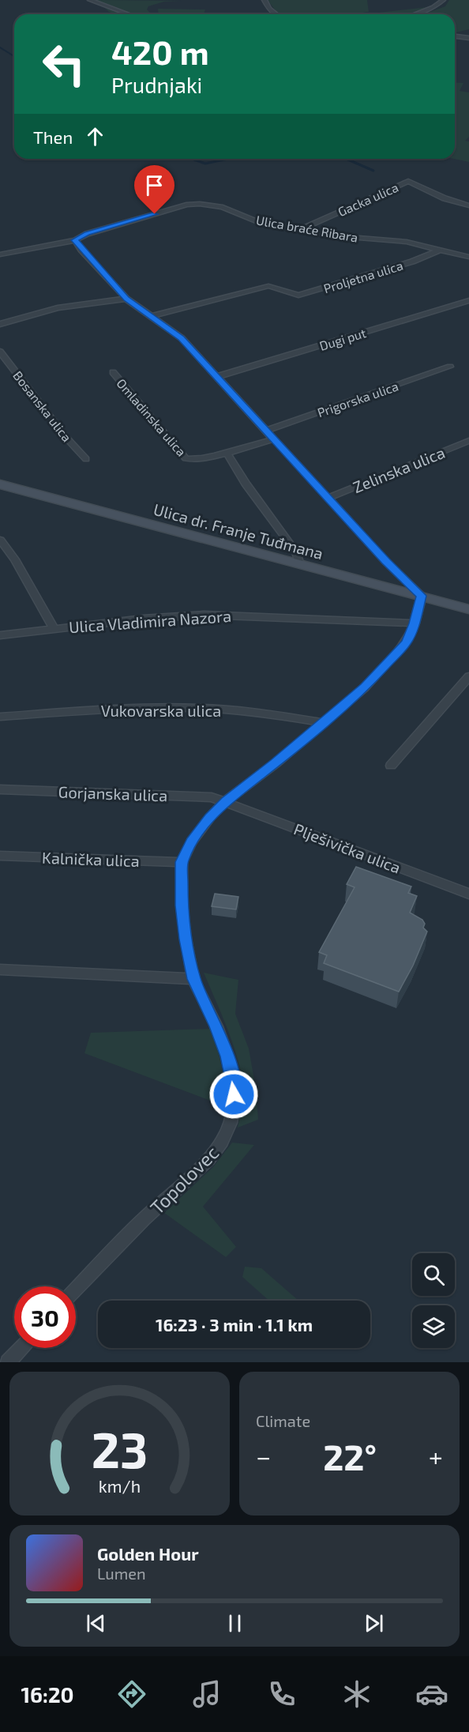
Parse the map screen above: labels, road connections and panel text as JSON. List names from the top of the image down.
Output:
{
  "streets": {
    "main road": ["Ulica dr. Franje Tuđmana"],
    "street": [
      "Gacka ulica",
      "Ulica braće Ribara",
      "Proljetna ulica",
      "Dugi put",
      "Prigorska ulica",
      "Bosanska ulica",
      "Omladinska ulica",
      "Zelinska ulica",
      "Ulica Vladimira Nazora",
      "Vukovarska ulica",
      "Gorjanska ulica",
      "Plješivička ulica",
      "Kalnička ulica",
      "Topolovec"
    ]
  },
  "crossings": [
    ["Gacka ulica", "Ulica braće Ribara"],
    ["Ulica braće Ribara", "Proljetna ulica"],
    ["Ulica dr. Franje Tuđmana", "Topolovec"],
    ["Ulica Vladimira Nazora", "Topolovec"],
    ["Vukovarska ulica", "Topolovec"],
    ["Gorjanska ulica", "Plješivička ulica"],
    ["Gorjanska ulica", "Topolovec"],
    ["Plješivička ulica", "Topolovec"],
    ["Kalnička ulica", "Topolovec"]
  ],
  "page": {
    "turn": ["420 m", "Prudnjaki"],
    "then": "Then",
    "limit": "30",
    "trip": "16:23 · 3 min · 1.1 km",
    "tile": "Climate",
    "heat": ["−", "22°", "+"],
    "song": ["Golden Hour", "Lumen"],
    "tabs": "16:20",
    "gauge": ["23", "km/h"]
  }
}
